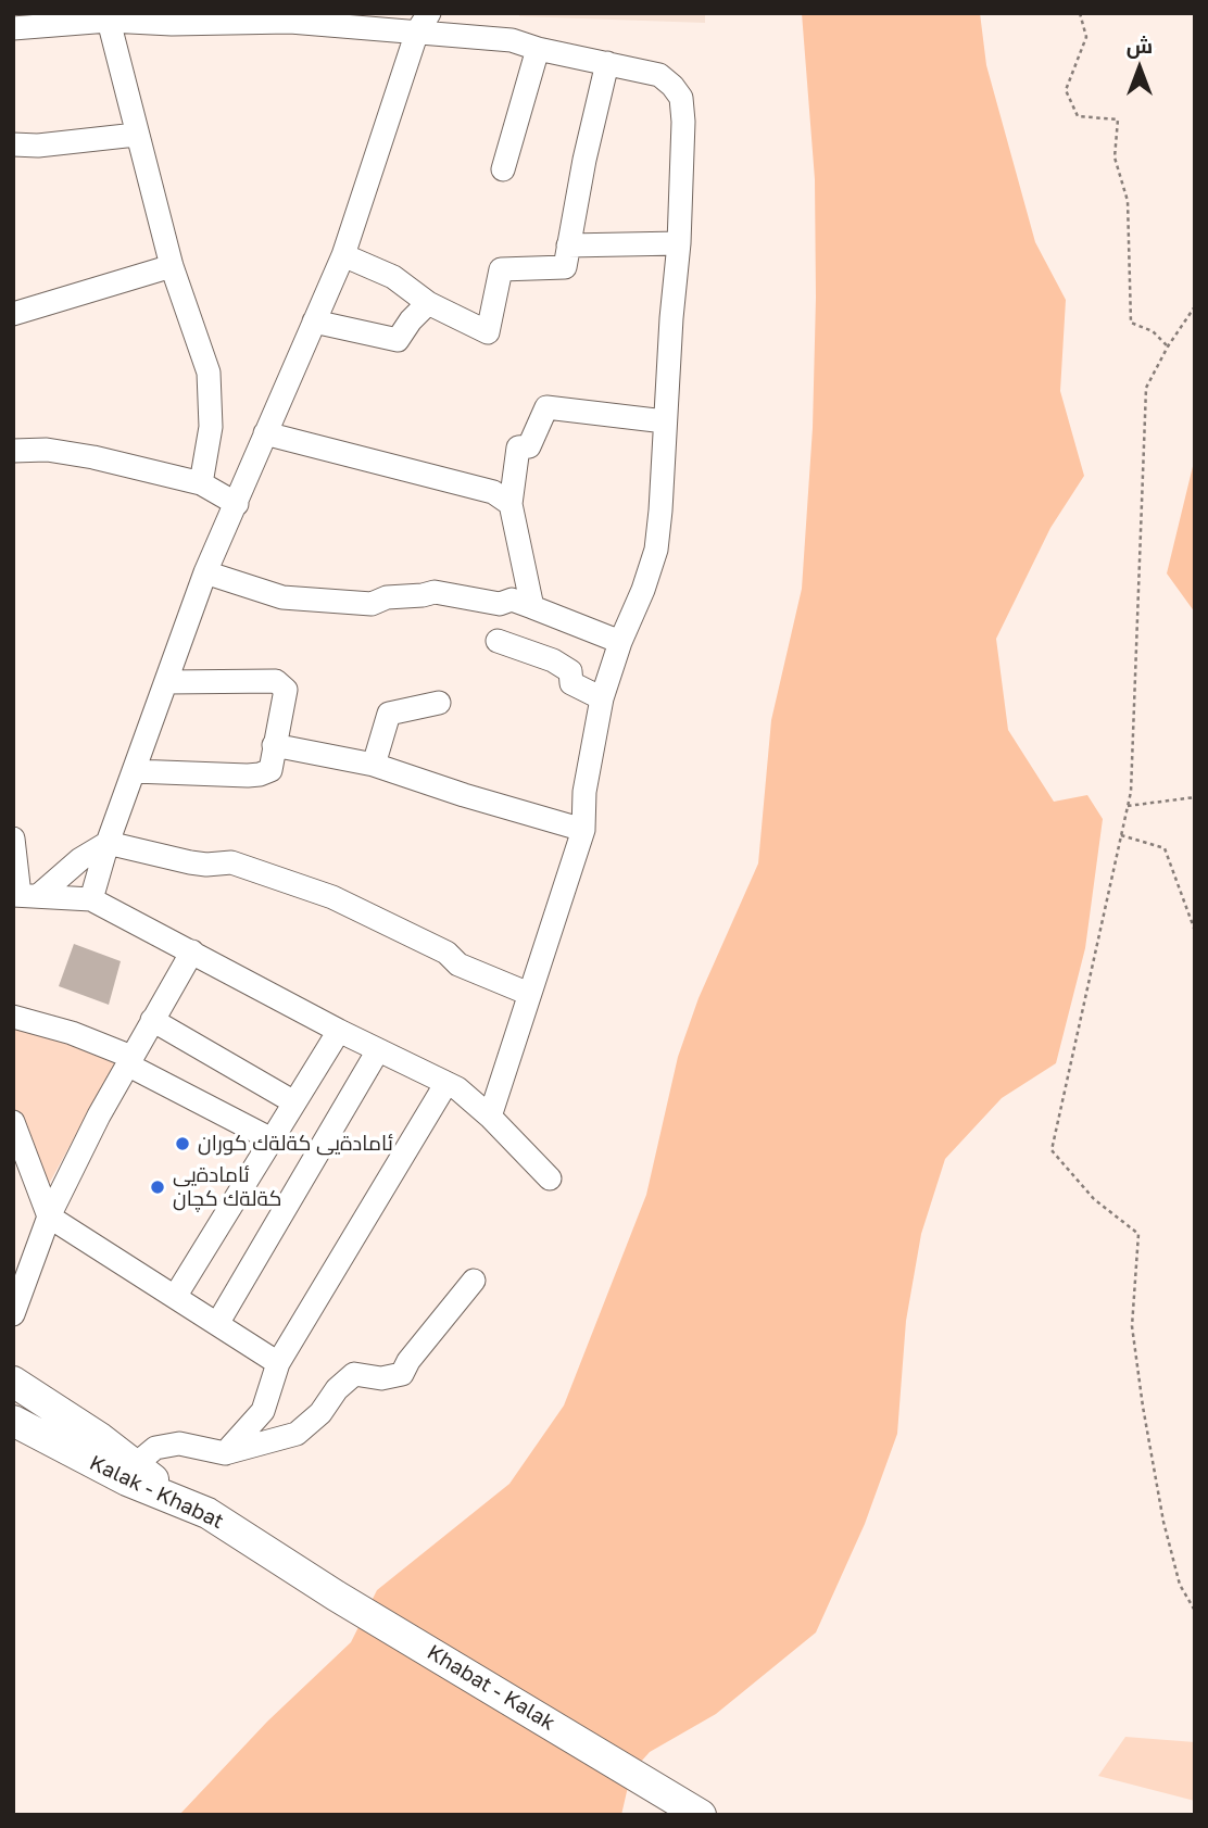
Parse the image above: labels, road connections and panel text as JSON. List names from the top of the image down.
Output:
{
  "streets": {
    "main road": ["Kalak - Khabat", "Khabat - Kalak"]
  },
  "crossings": [
    ["Kalak - Khabat", "Khabat - Kalak"]
  ],
  "places": ["ئامادةيى كةلةك كوران", "ئامادةيى كةلةك كچان"],
  "north": "top"
}
